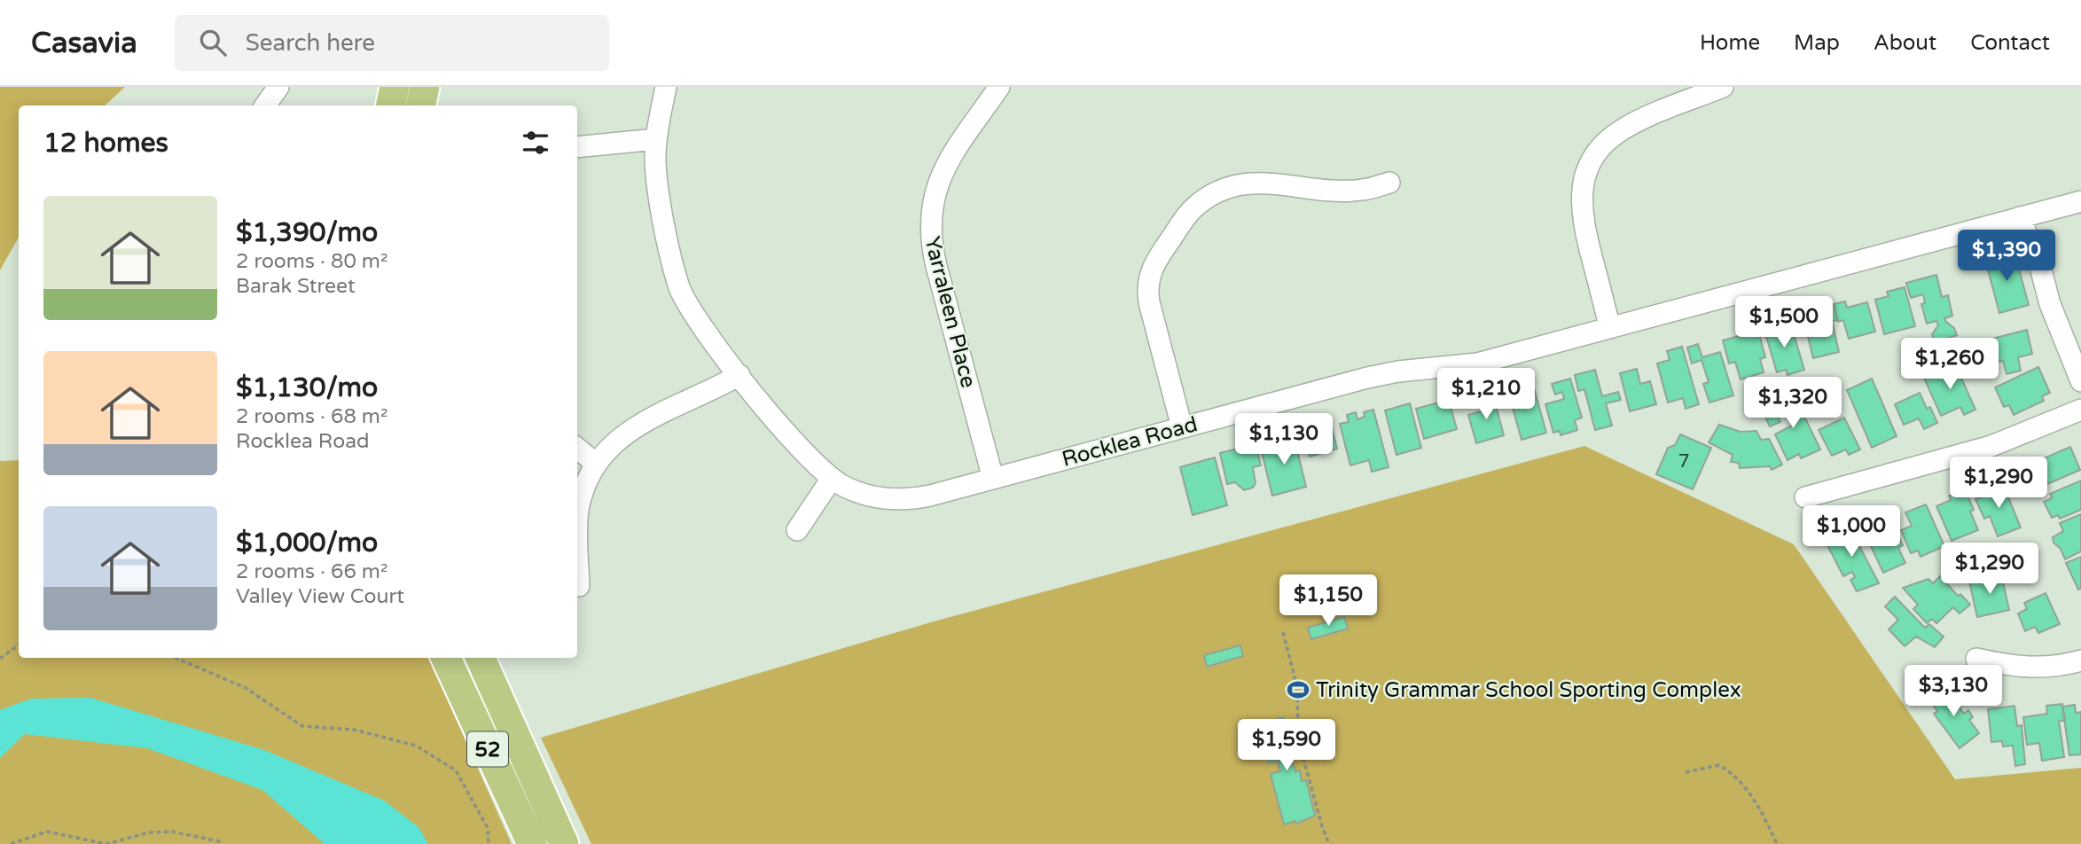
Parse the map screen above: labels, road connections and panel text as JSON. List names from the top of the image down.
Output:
{
  "streets": {
    "highway": ["52"],
    "street": ["Yarraleen Place", "Rocklea Road"]
  },
  "crossings": [
    ["Yarraleen Place", "Rocklea Road"]
  ],
  "places": {
    "sports": ["Trinity Grammar School Sporting Complex"]
  },
  "house_numbers": ["7"],
  "page": {
    "header": "Casavia",
    "search": "Search here",
    "nav": [
      "Home",
      "Map",
      "About",
      "Contact"
    ],
    "heading": "12 homes",
    "list": [
      {
        "name": "$1,390/mo",
        "note": "2 rooms · 80 m² · Barak Street"
      },
      {
        "name": "$1,130/mo",
        "note": "2 rooms · 68 m² · Rocklea Road"
      },
      {
        "name": "$1,000/mo",
        "note": "2 rooms · 66 m² · Valley View Court"
      }
    ],
    "price": [
      "$1,390",
      "$1,500",
      "$1,260",
      "$1,210",
      "$1,320",
      "$1,130",
      "$1,290",
      "$1,000",
      "$1,290",
      "$1,150",
      "$3,130",
      "$1,590"
    ]
  }
}
